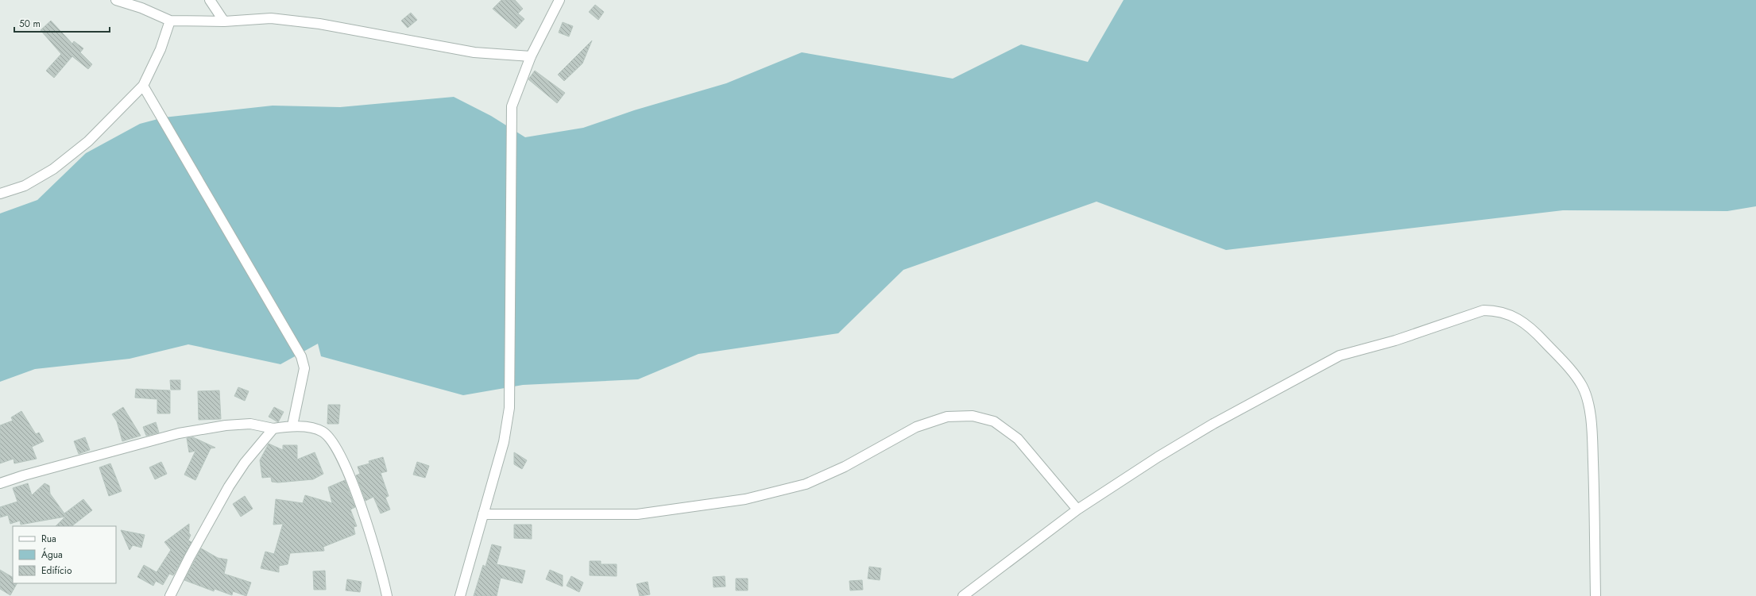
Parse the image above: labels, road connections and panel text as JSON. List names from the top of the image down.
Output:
{
  "legend": ["Rua", "Água", "Edifício"],
  "scale_bar": "50 m"
}
